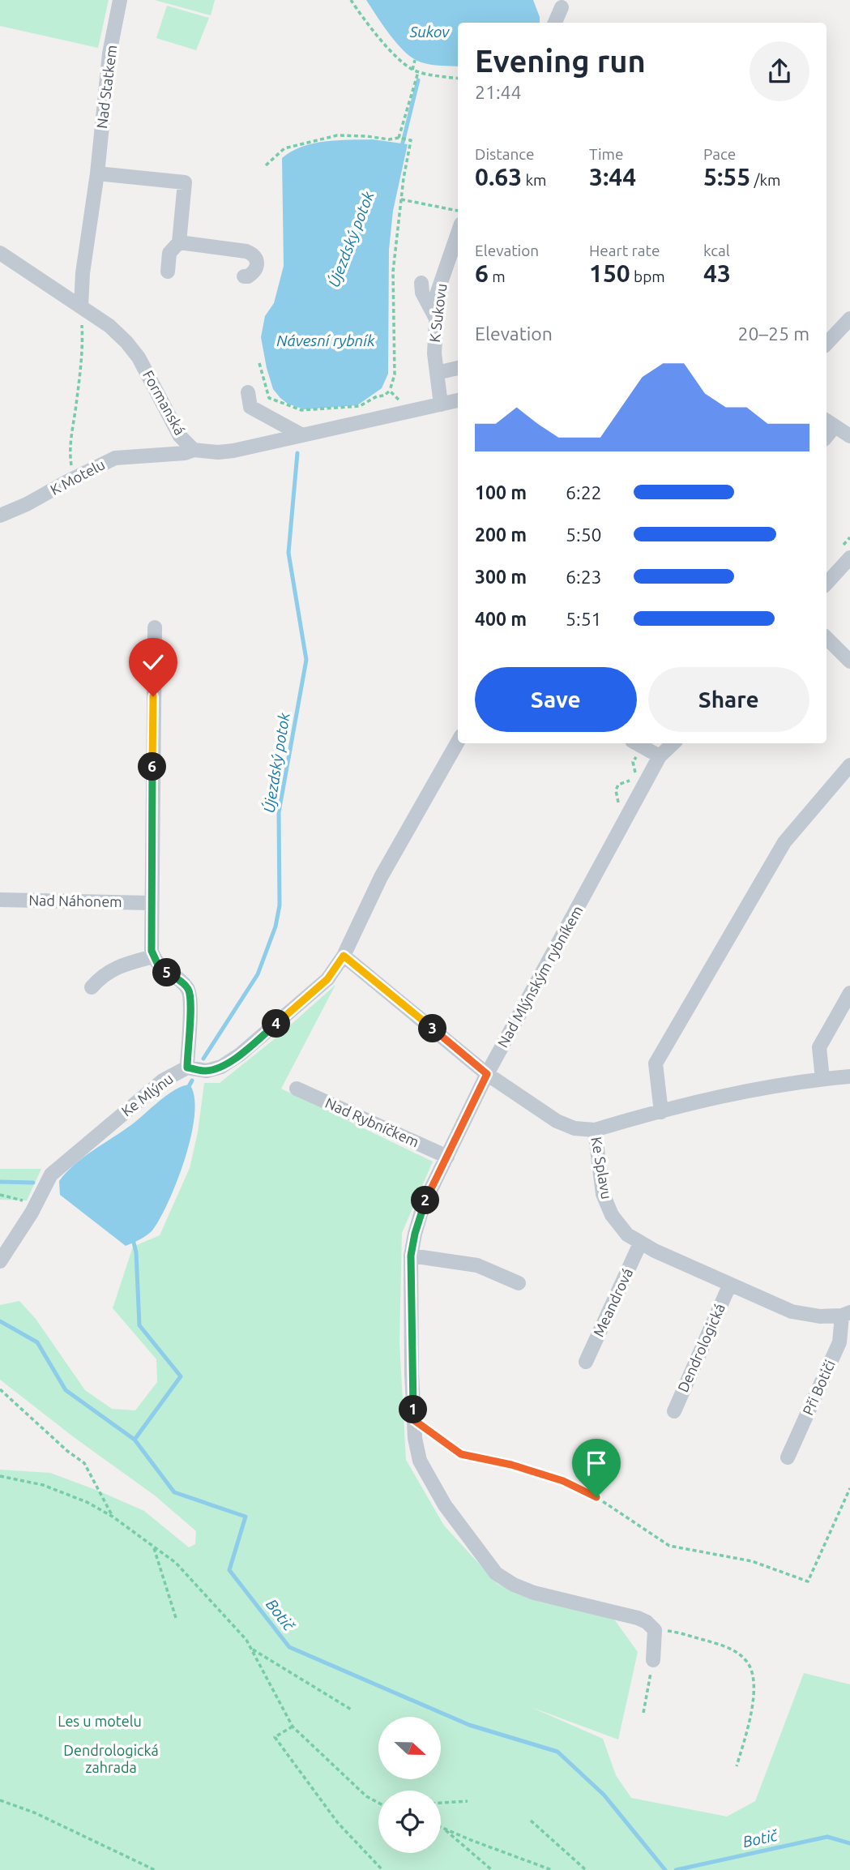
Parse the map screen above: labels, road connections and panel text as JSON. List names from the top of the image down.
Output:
{
  "streets": {
    "street": [
      "Nad Statkem",
      "K Sukovu",
      "Formanská",
      "K Motelu",
      "Nad Náhonem",
      "Nad Mlýnským rybníkem",
      "Ke Mlýnu",
      "Nad Rybníčkem",
      "Ke Splavu",
      "Meandrová",
      "Dendrologická",
      "Při Botiči"
    ]
  },
  "crossings": [
    ["Nad Statkem", "Formanská"],
    ["K Sukovu", "Formanská"],
    ["Formanská", "K Motelu"],
    ["Nad Mlýnským rybníkem", "Nad Rybníčkem"],
    ["Nad Mlýnským rybníkem", "Ke Splavu"],
    ["Ke Mlýnu", "Ke Splavu"],
    ["Ke Splavu", "Meandrová"],
    ["Ke Splavu", "Dendrologická"],
    ["Ke Splavu", "Při Botiči"]
  ],
  "water": [
    "Sukov",
    "Újezdský potok",
    "Návesní rybník",
    "Botič"
  ],
  "parks": ["Les u motelu", "Dendrologická zahrada"],
  "north": "right",
  "page": {
    "heading": ["Evening run", "21:44"],
    "stats": [
      ["Distance", "0.63 km"],
      ["Time", "3:44"],
      ["Pace", "5:55 /km"],
      ["Elevation", "6 m"],
      ["Heart rate", "150 bpm"],
      ["kcal", "43"]
    ],
    "chart": ["Elevation", "20–25 m"],
    "list": [
      {
        "name": "100 m",
        "note": "6:22"
      },
      {
        "name": "200 m",
        "note": "5:50"
      },
      {
        "name": "300 m",
        "note": "6:23"
      },
      {
        "name": "400 m",
        "note": "5:51"
      }
    ],
    "buttons": ["Save", "Share"],
    "pins": [
      "6",
      "5",
      "4",
      "3",
      "2",
      "1"
    ]
  }
}
